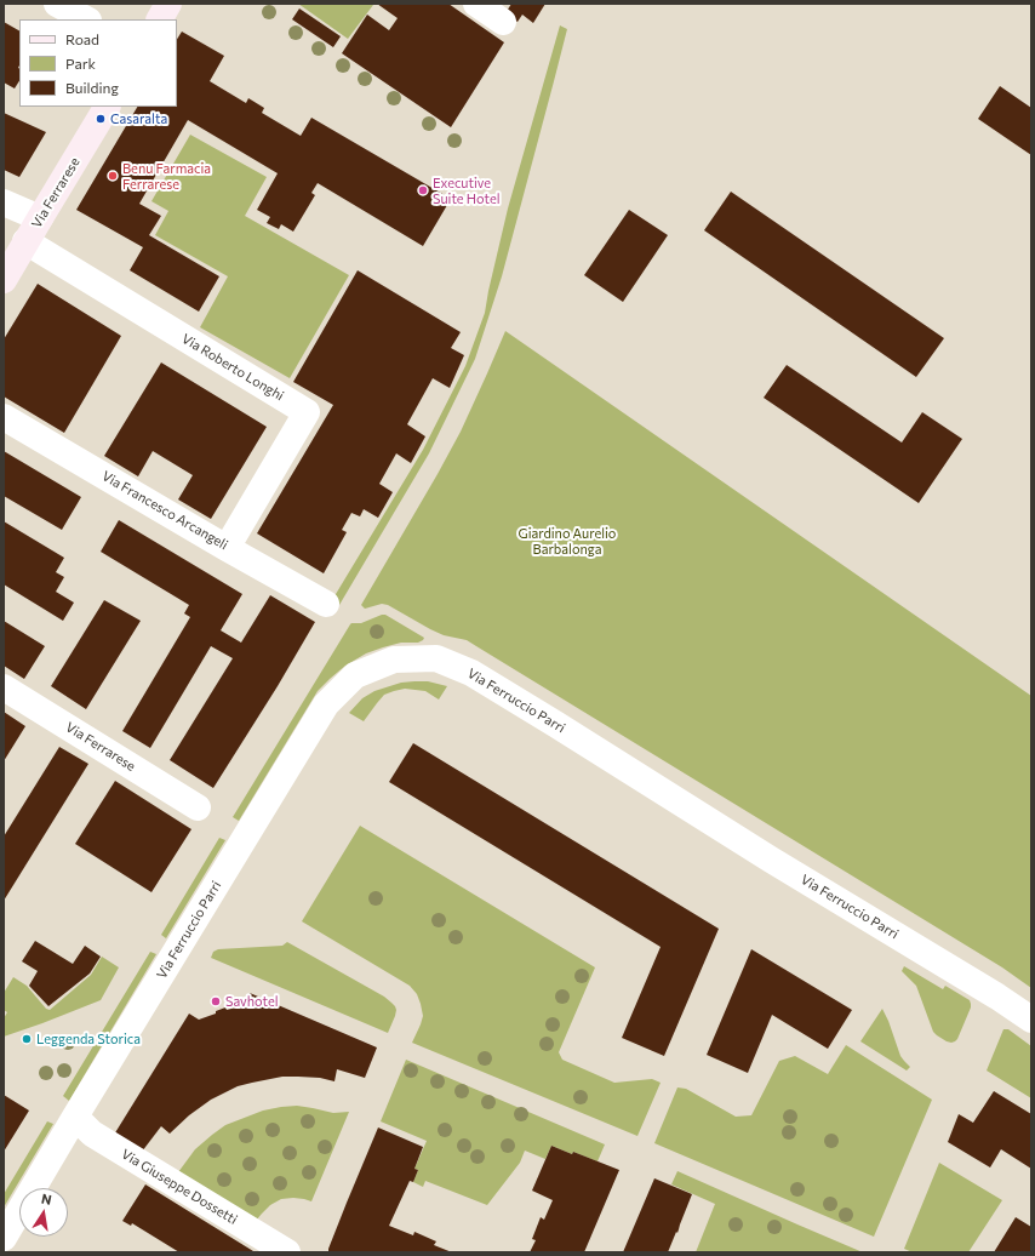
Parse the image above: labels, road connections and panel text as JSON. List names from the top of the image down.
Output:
{
  "streets": {
    "main road": ["Via Ferrarese"],
    "street": [
      "Via Roberto Longhi",
      "Via Francesco Arcangeli",
      "Via Ferruccio Parri",
      "Via Giuseppe Dossetti"
    ]
  },
  "crossings": [
    ["Via Ferrarese", "Via Roberto Longhi"],
    ["Via Roberto Longhi", "Via Francesco Arcangeli"],
    ["Via Ferruccio Parri", "Via Giuseppe Dossetti"]
  ],
  "parks": ["Giardino Aurelio Barbalonga"],
  "places": [
    "Casaralta",
    "Benu Farmacia Ferrarese",
    "Executive Suite Hotel",
    "Savhotel",
    "Leggenda Storica"
  ],
  "legend": ["Road", "Park", "Building"],
  "north": "top"
}
